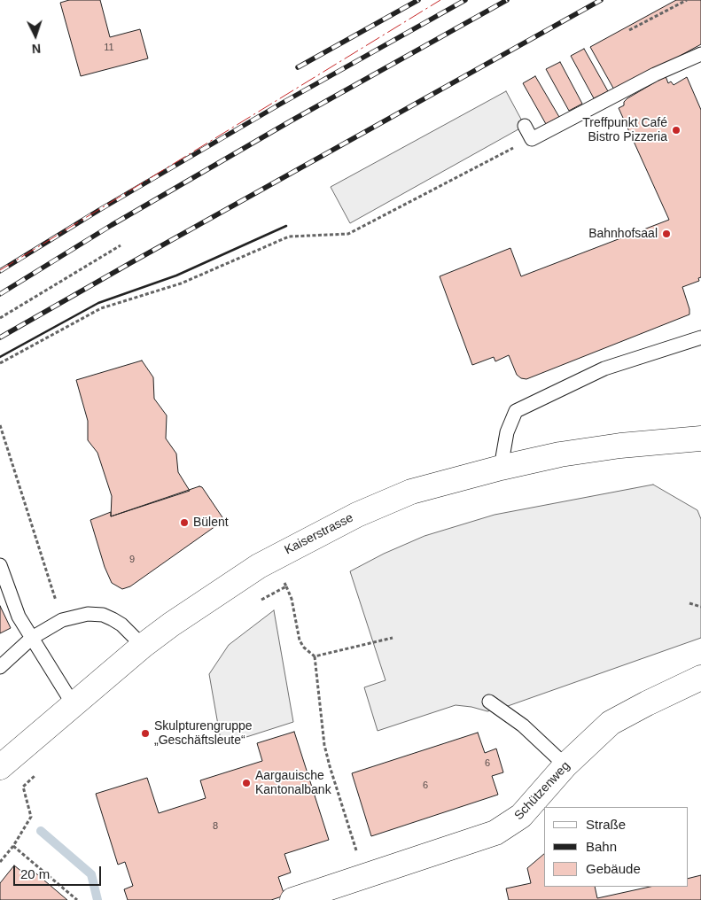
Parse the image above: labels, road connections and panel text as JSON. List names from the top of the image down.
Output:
{
  "streets": {
    "main road": ["Kaiserstrasse", "Schützenweg"]
  },
  "places": [
    "Treffpunkt Café Bistro Pizzeria",
    "Bahnhofsaal",
    "Bülent",
    "Skulpturengruppe „Geschäftsleute“",
    "Aargauische Kantonalbank"
  ],
  "house_numbers": [
    "11",
    "9",
    "6",
    "6",
    "8"
  ],
  "legend": ["Straße", "Bahn", "Gebäude"],
  "scale_bar": "20 m",
  "north": "bottom"
}
